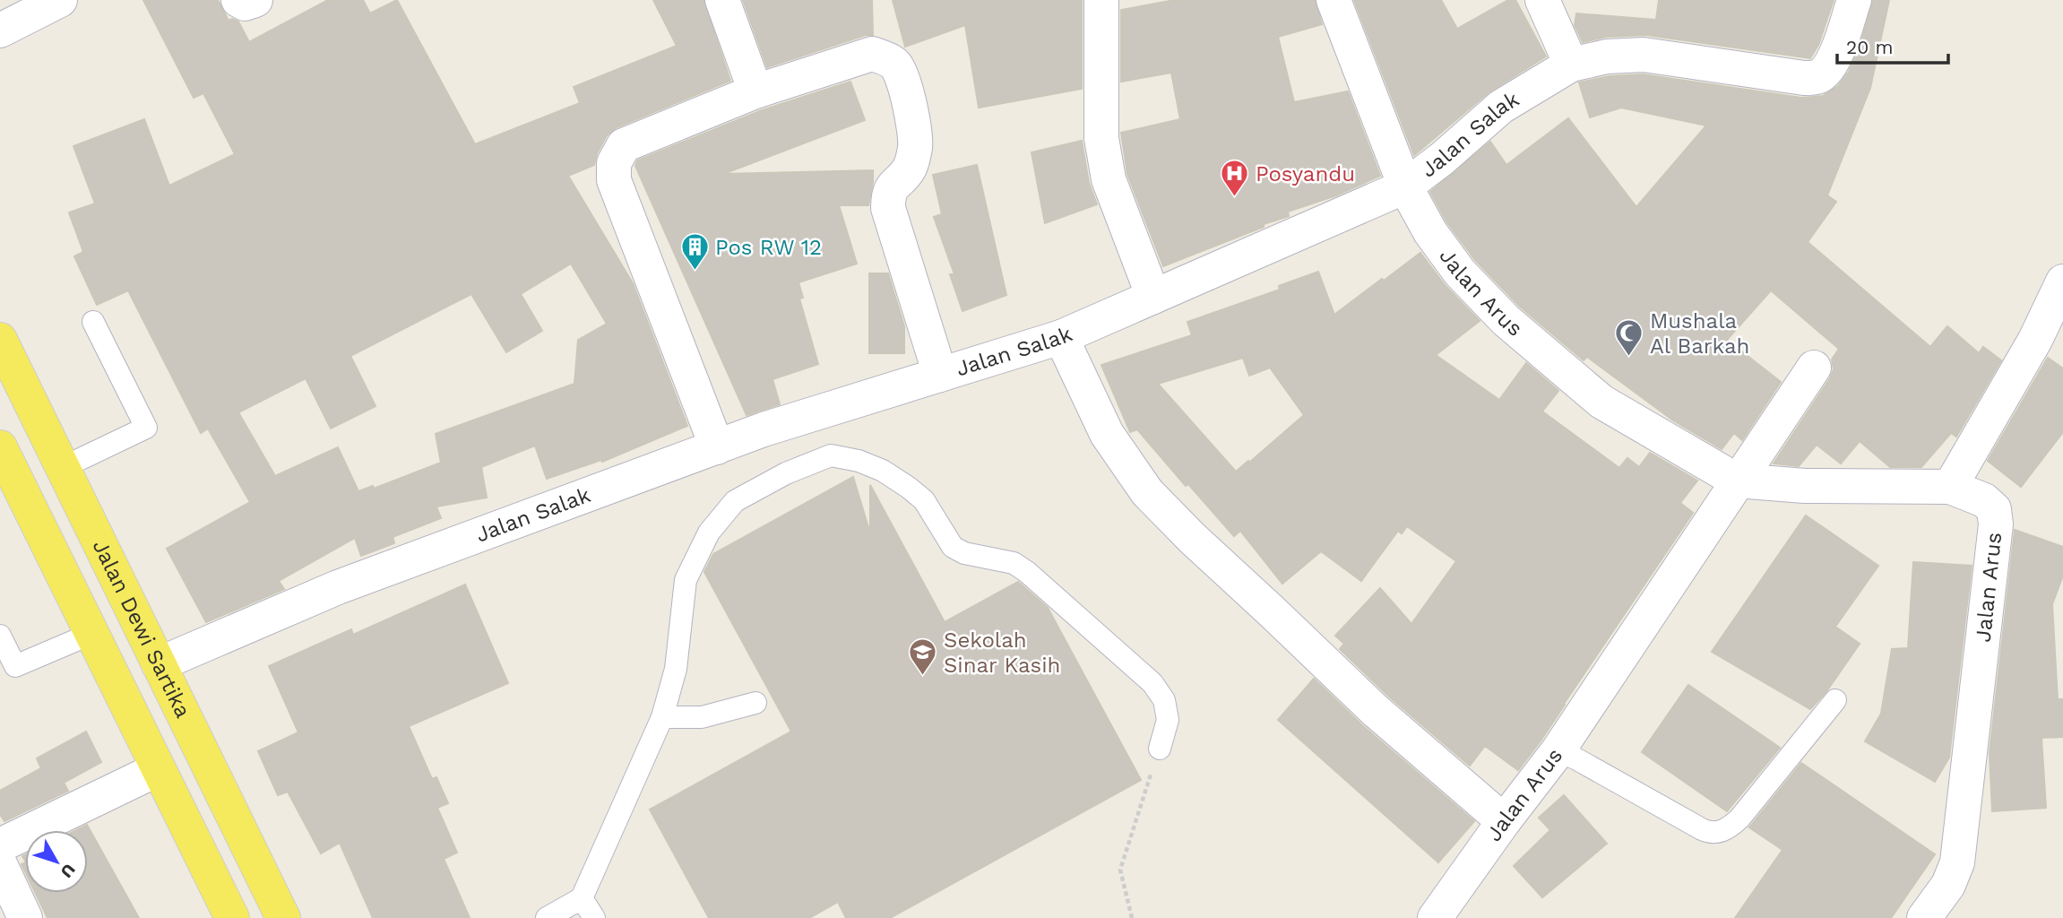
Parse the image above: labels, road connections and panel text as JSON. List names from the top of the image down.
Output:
{
  "streets": {
    "main road": ["Jalan Dewi Sartika"],
    "street": ["Jalan Salak", "Jalan Arus"]
  },
  "crossings": [
    ["Jalan Salak", "Jalan Arus"],
    ["Jalan Salak", "Jalan Dewi Sartika"]
  ],
  "places": {
    "hospital": ["Posyandu"],
    "building": ["Pos RW 12"],
    "mosque": ["Mushala Al Barkah"],
    "school or university": ["Sekolah Sinar Kasih"]
  },
  "scale_bar": "20 m",
  "north": "bottom right"
}
